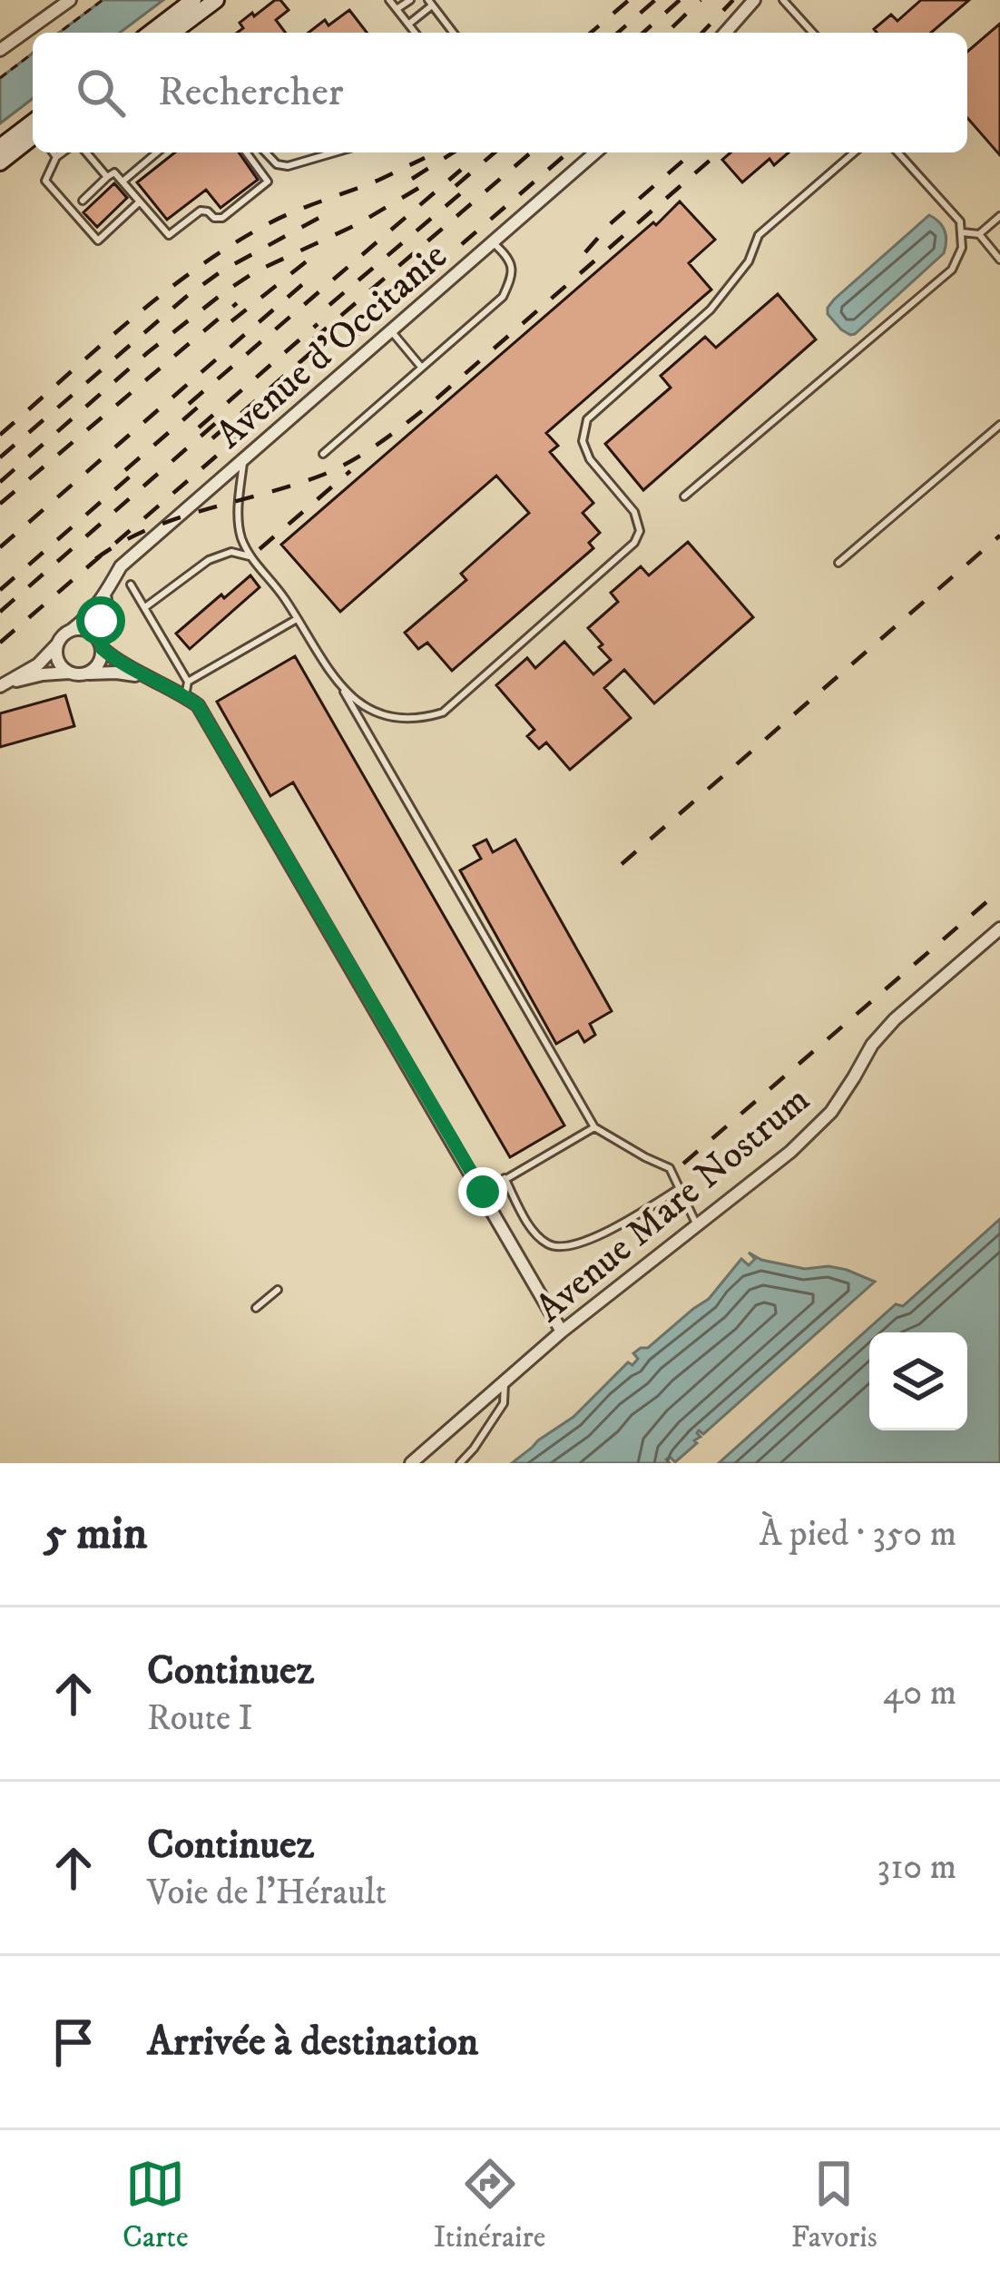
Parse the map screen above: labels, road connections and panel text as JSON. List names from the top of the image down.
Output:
{
  "streets": {
    "street": ["Avenue d'Occitanie", "Avenue Mare Nostrum"]
  },
  "page": {
    "search": "Rechercher",
    "heading": ["5 min", "À pied · 350 m"],
    "list": [
      ["Continuez", "Route I", "40 m"],
      ["Continuez", "Voie de l'Hérault", "310 m"],
      "Arrivée à destination"
    ],
    "nav": ["Carte", "Itinéraire", "Favoris"]
  }
}
